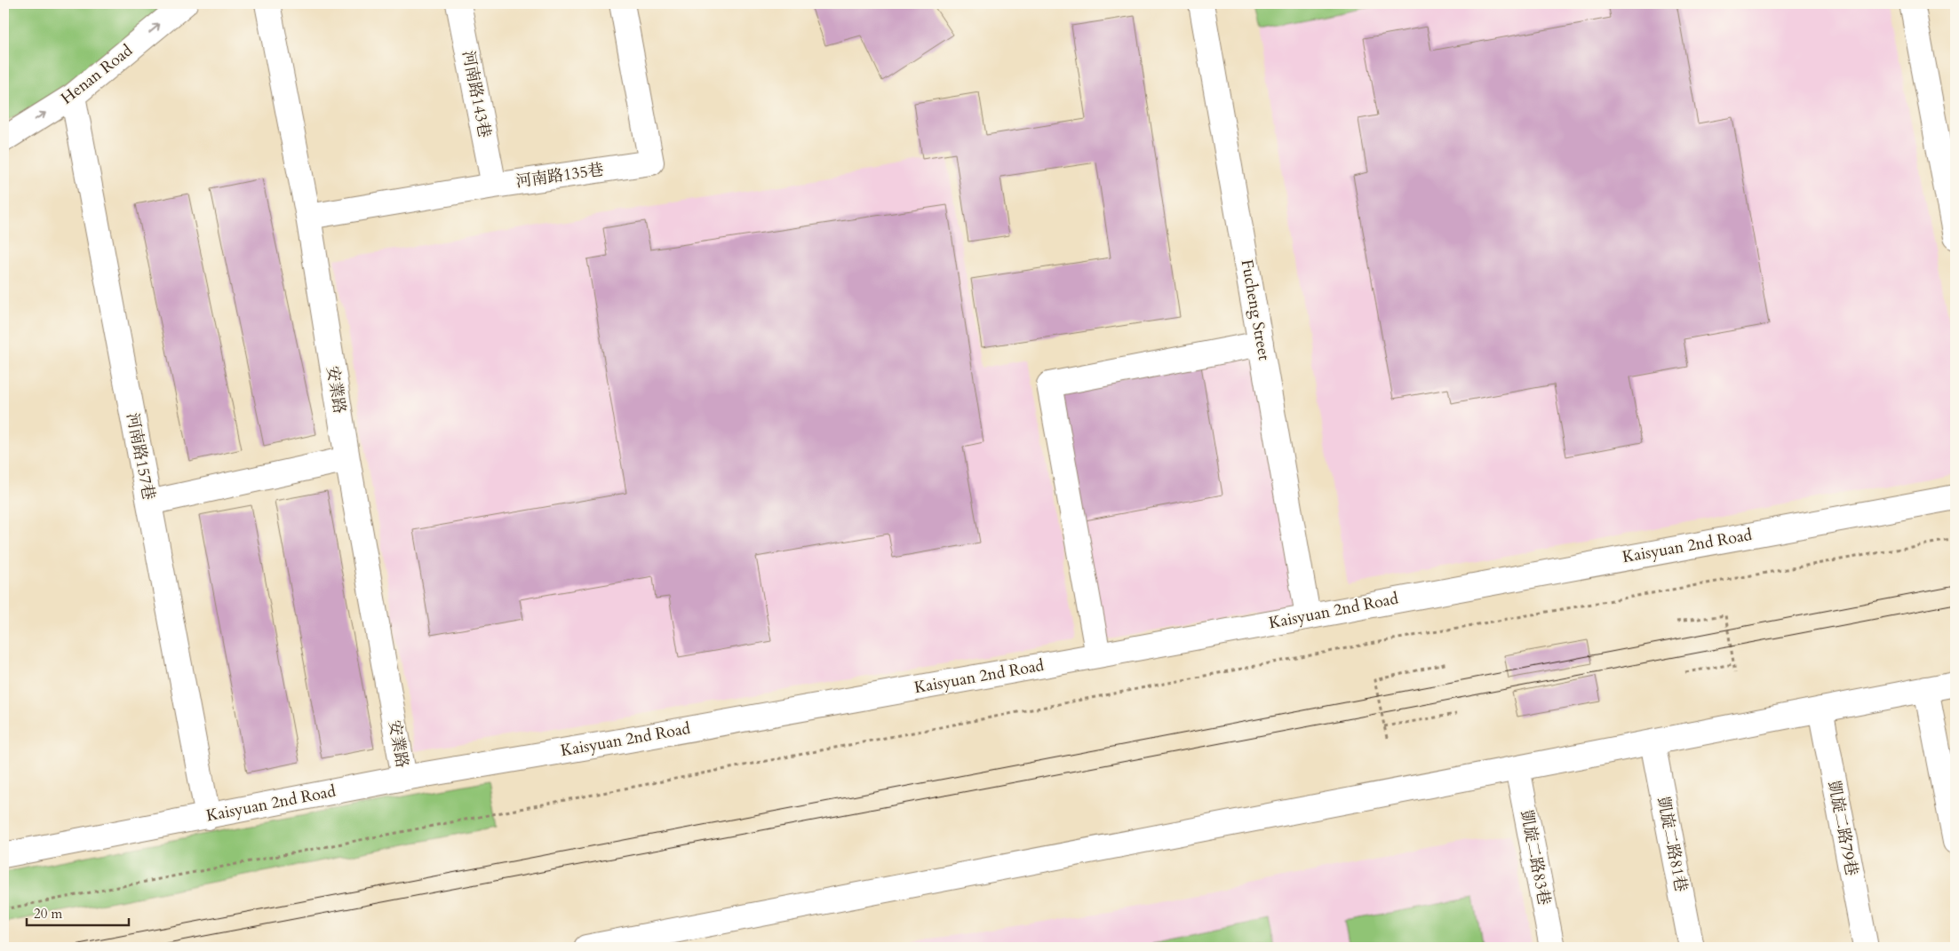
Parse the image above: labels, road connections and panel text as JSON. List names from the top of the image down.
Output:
{
  "streets": {
    "street": [
      "Henan Road",
      "河南路143巷",
      "河南路135巷",
      "Fucheng Street",
      "安業路",
      "河南路157巷",
      "Kaisyuan 2nd Road",
      "凱旋二路79巷",
      "凱旋二路81巷",
      "凱旋二路83巷"
    ]
  },
  "crossings": [
    ["Henan Road", "河南路157巷"],
    ["河南路143巷", "河南路135巷"],
    ["河南路135巷", "安業路"],
    ["Fucheng Street", "Kaisyuan 2nd Road"],
    ["安業路", "Kaisyuan 2nd Road"],
    ["河南路157巷", "Kaisyuan 2nd Road"]
  ],
  "one_way": ["Henan Road"],
  "scale_bar": "20 m"
}
